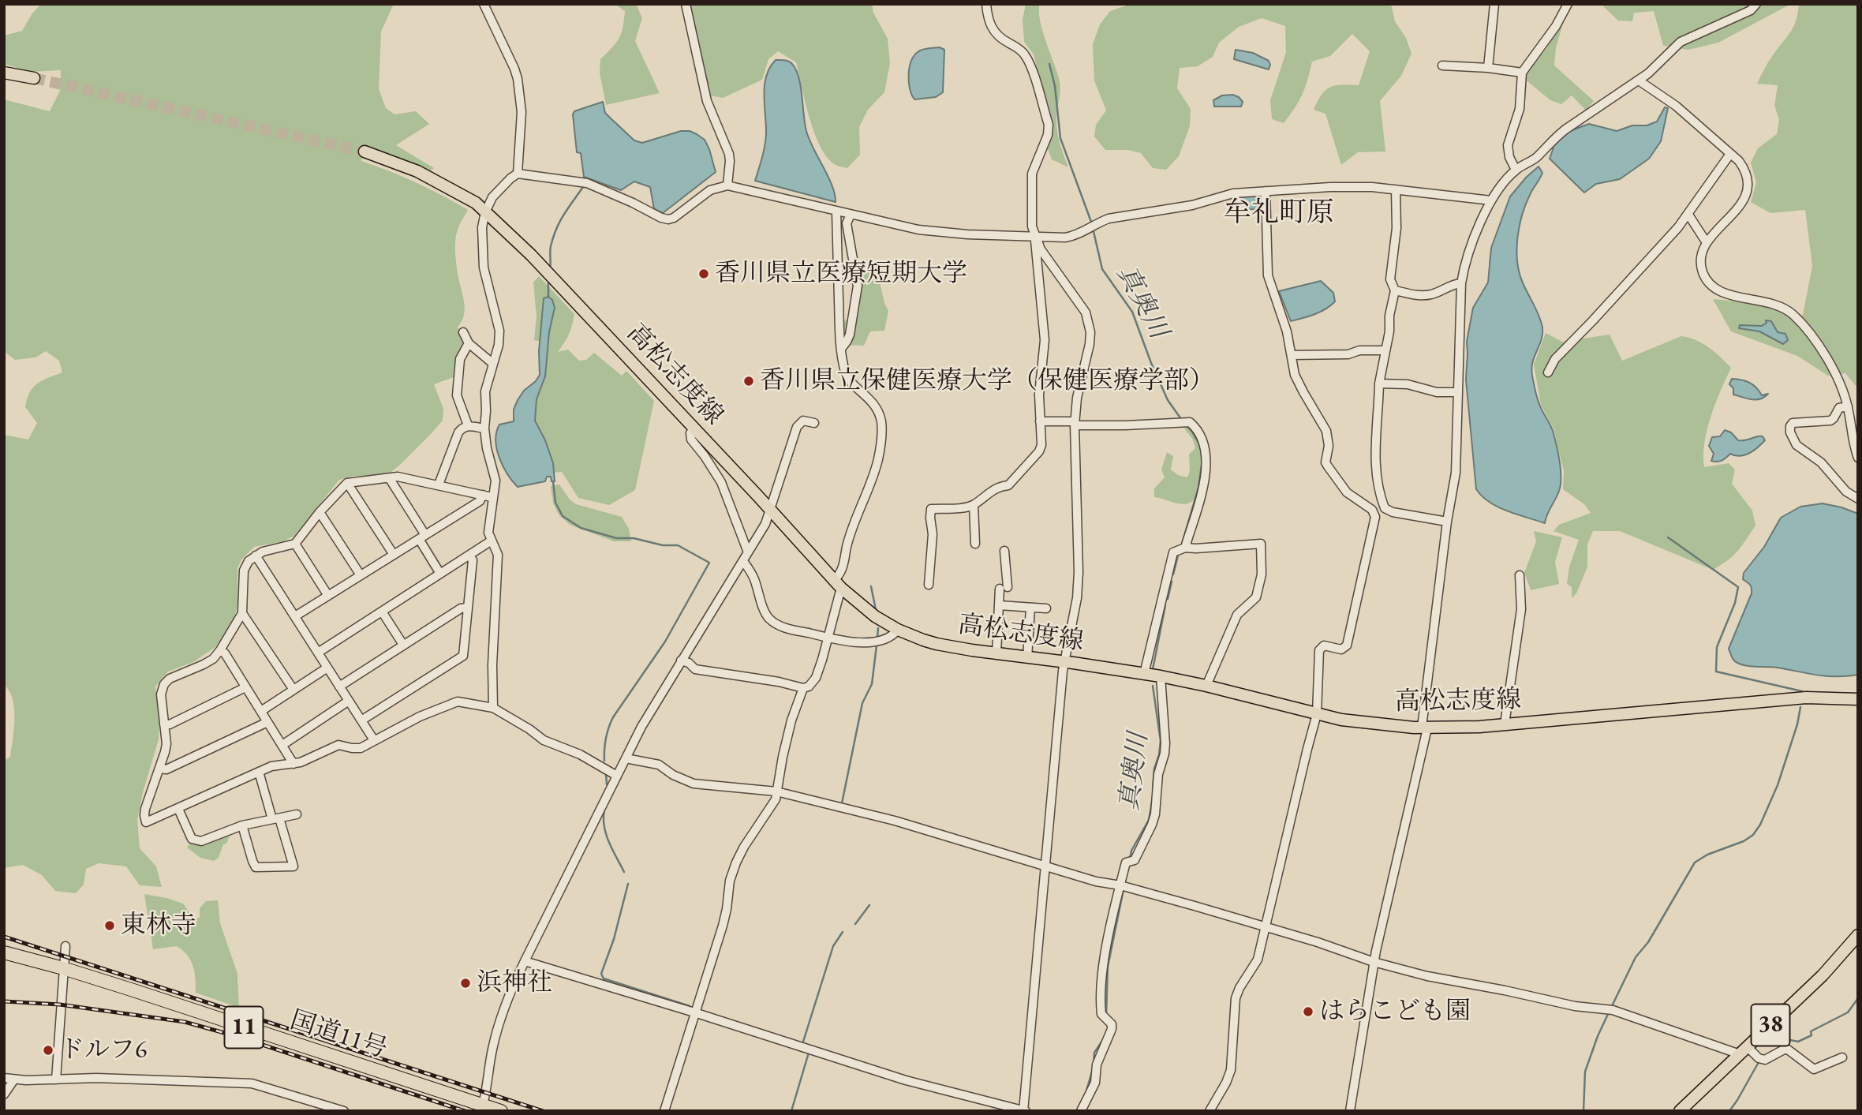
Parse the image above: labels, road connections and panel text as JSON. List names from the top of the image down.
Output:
{
  "streets": {
    "highway": ["11", "国道11号"],
    "main road": ["高松志度線", "38"]
  },
  "districts": ["牟礼町原"],
  "water": ["真奥川"],
  "places": [
    "香川県立医療短期大学",
    "香川県立保健医療大学（保健医療学部）",
    "東林寺",
    "浜神社",
    "はらこども園",
    "ドルフ6"
  ]
}
